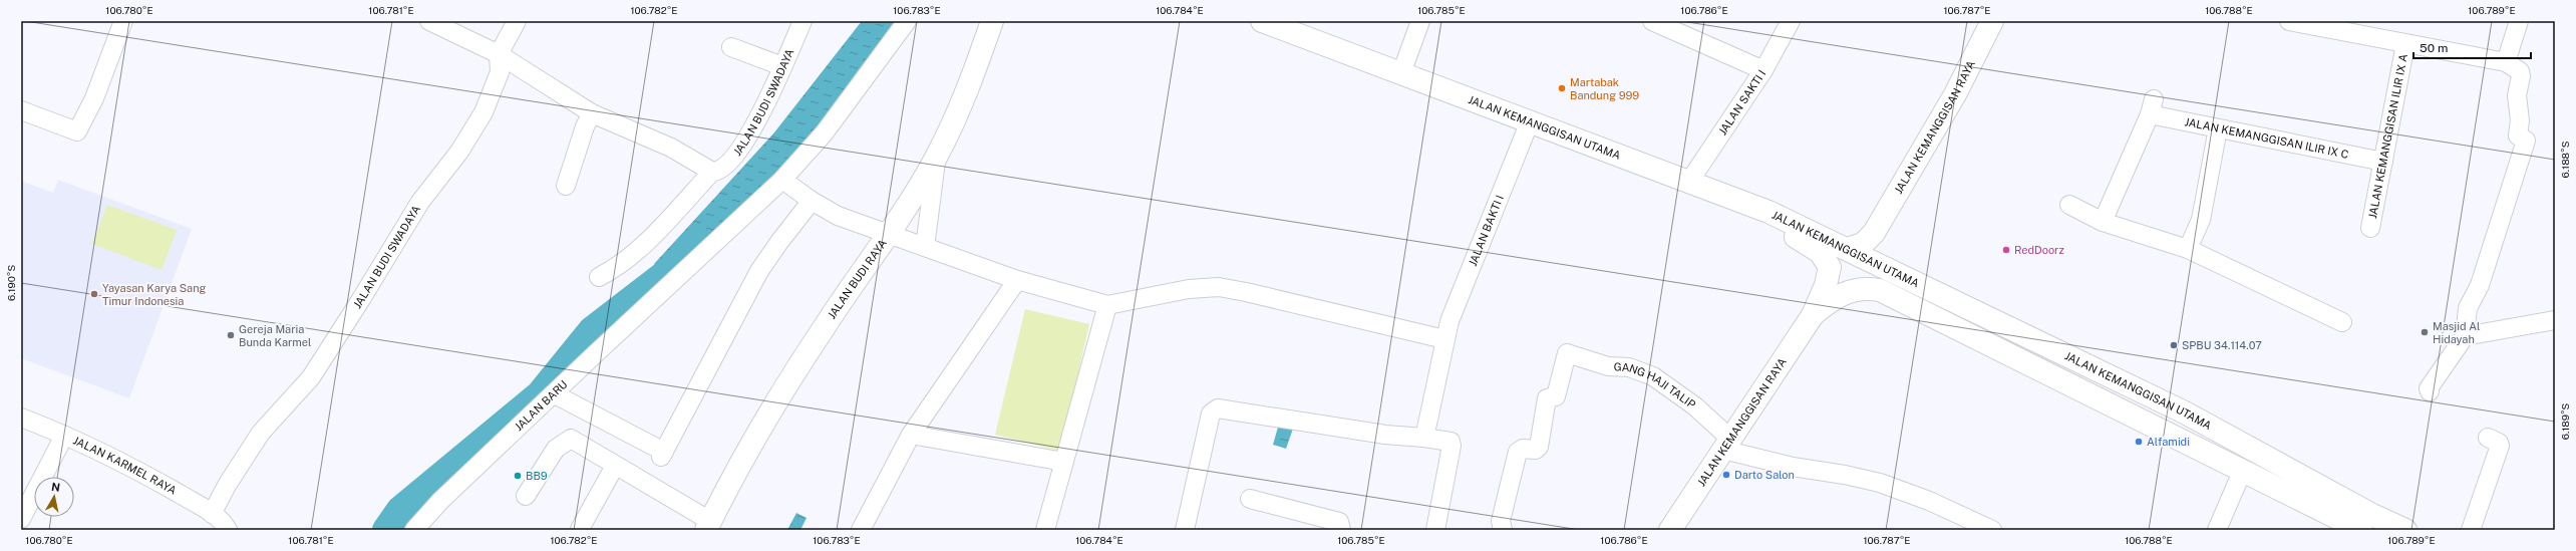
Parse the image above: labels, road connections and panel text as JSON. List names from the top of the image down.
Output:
{
  "streets": {
    "main road": ["JALAN KEMANGGISAN UTAMA", "JALAN KEMANGGISAN RAYA", "JALAN BUDI RAYA"],
    "street": [
      "JALAN BUDI SWADAYA",
      "JALAN SAKTI I",
      "JALAN KEMANGGISAN ILIR IX A",
      "JALAN KEMANGGISAN ILIR IX C",
      "JALAN BAKTI I",
      "GANG HAJI TALIP",
      "JALAN BARU",
      "JALAN KARMEL RAYA"
    ]
  },
  "crossings": [
    ["JALAN BUDI SWADAYA", "JALAN KARMEL RAYA"],
    ["JALAN SAKTI I", "JALAN KEMANGGISAN UTAMA"],
    ["JALAN KEMANGGISAN UTAMA", "JALAN KEMANGGISAN RAYA"],
    ["JALAN KEMANGGISAN UTAMA", "JALAN BAKTI I"],
    ["JALAN KEMANGGISAN RAYA", "GANG HAJI TALIP"],
    ["JALAN KEMANGGISAN ILIR IX A", "JALAN KEMANGGISAN ILIR IX C"]
  ],
  "places": [
    "Martabak Bandung 999",
    "RedDoorz",
    "Yayasan Karya Sang Timur Indonesia",
    "Masjid Al Hidayah",
    "Gereja Maria Bunda Karmel",
    "SPBU 34.114.07",
    "Alfamidi",
    "Darto Salon",
    "BB9"
  ],
  "scale_bar": "50 m",
  "north": "top",
  "coordinates": [
    "106.780°E",
    "106.781°E",
    "106.782°E",
    "106.783°E",
    "106.784°E",
    "106.785°E",
    "106.786°E",
    "106.787°E",
    "106.788°E",
    "106.789°E",
    "6.188°S",
    "6.190°S",
    "6.189°S"
  ]
}
